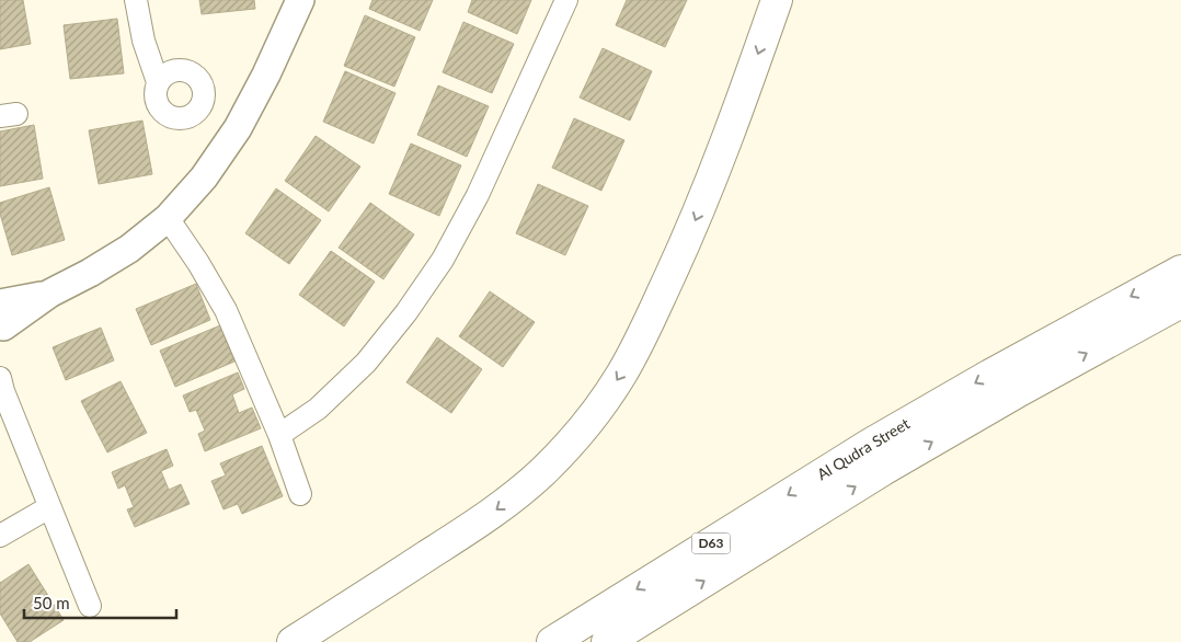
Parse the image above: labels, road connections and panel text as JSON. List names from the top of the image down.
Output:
{
  "streets": {
    "main road": ["Al Qudra Street", "D63"]
  },
  "scale_bar": "50 m"
}
